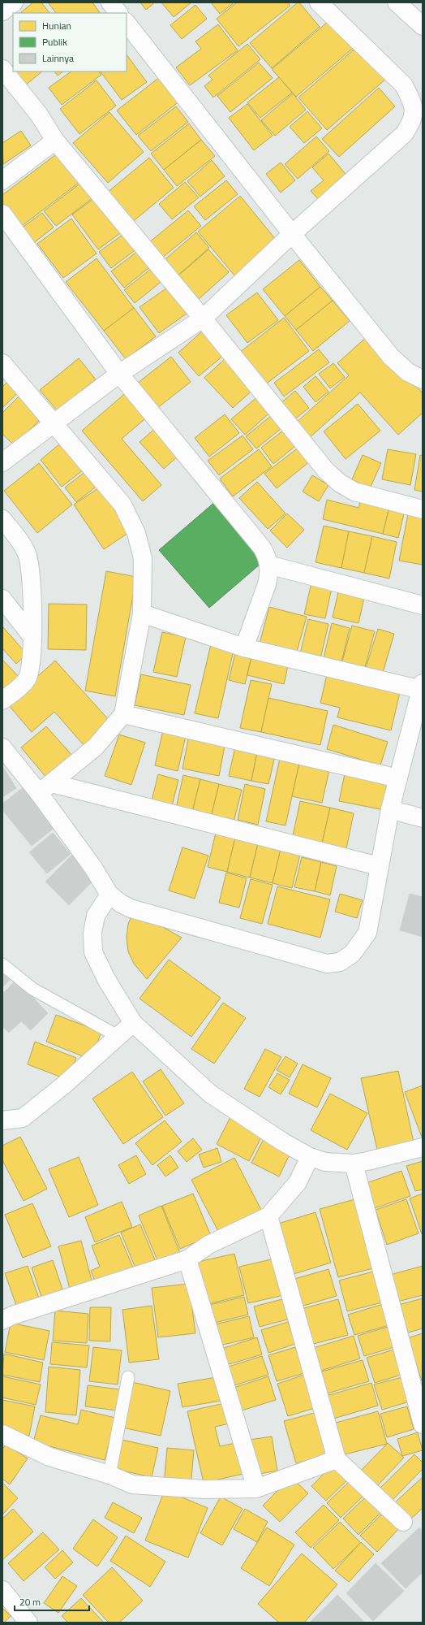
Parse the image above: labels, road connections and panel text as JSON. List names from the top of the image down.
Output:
{
  "legend": ["Hunian", "Publik", "Lainnya"],
  "scale_bar": "20 m"
}
